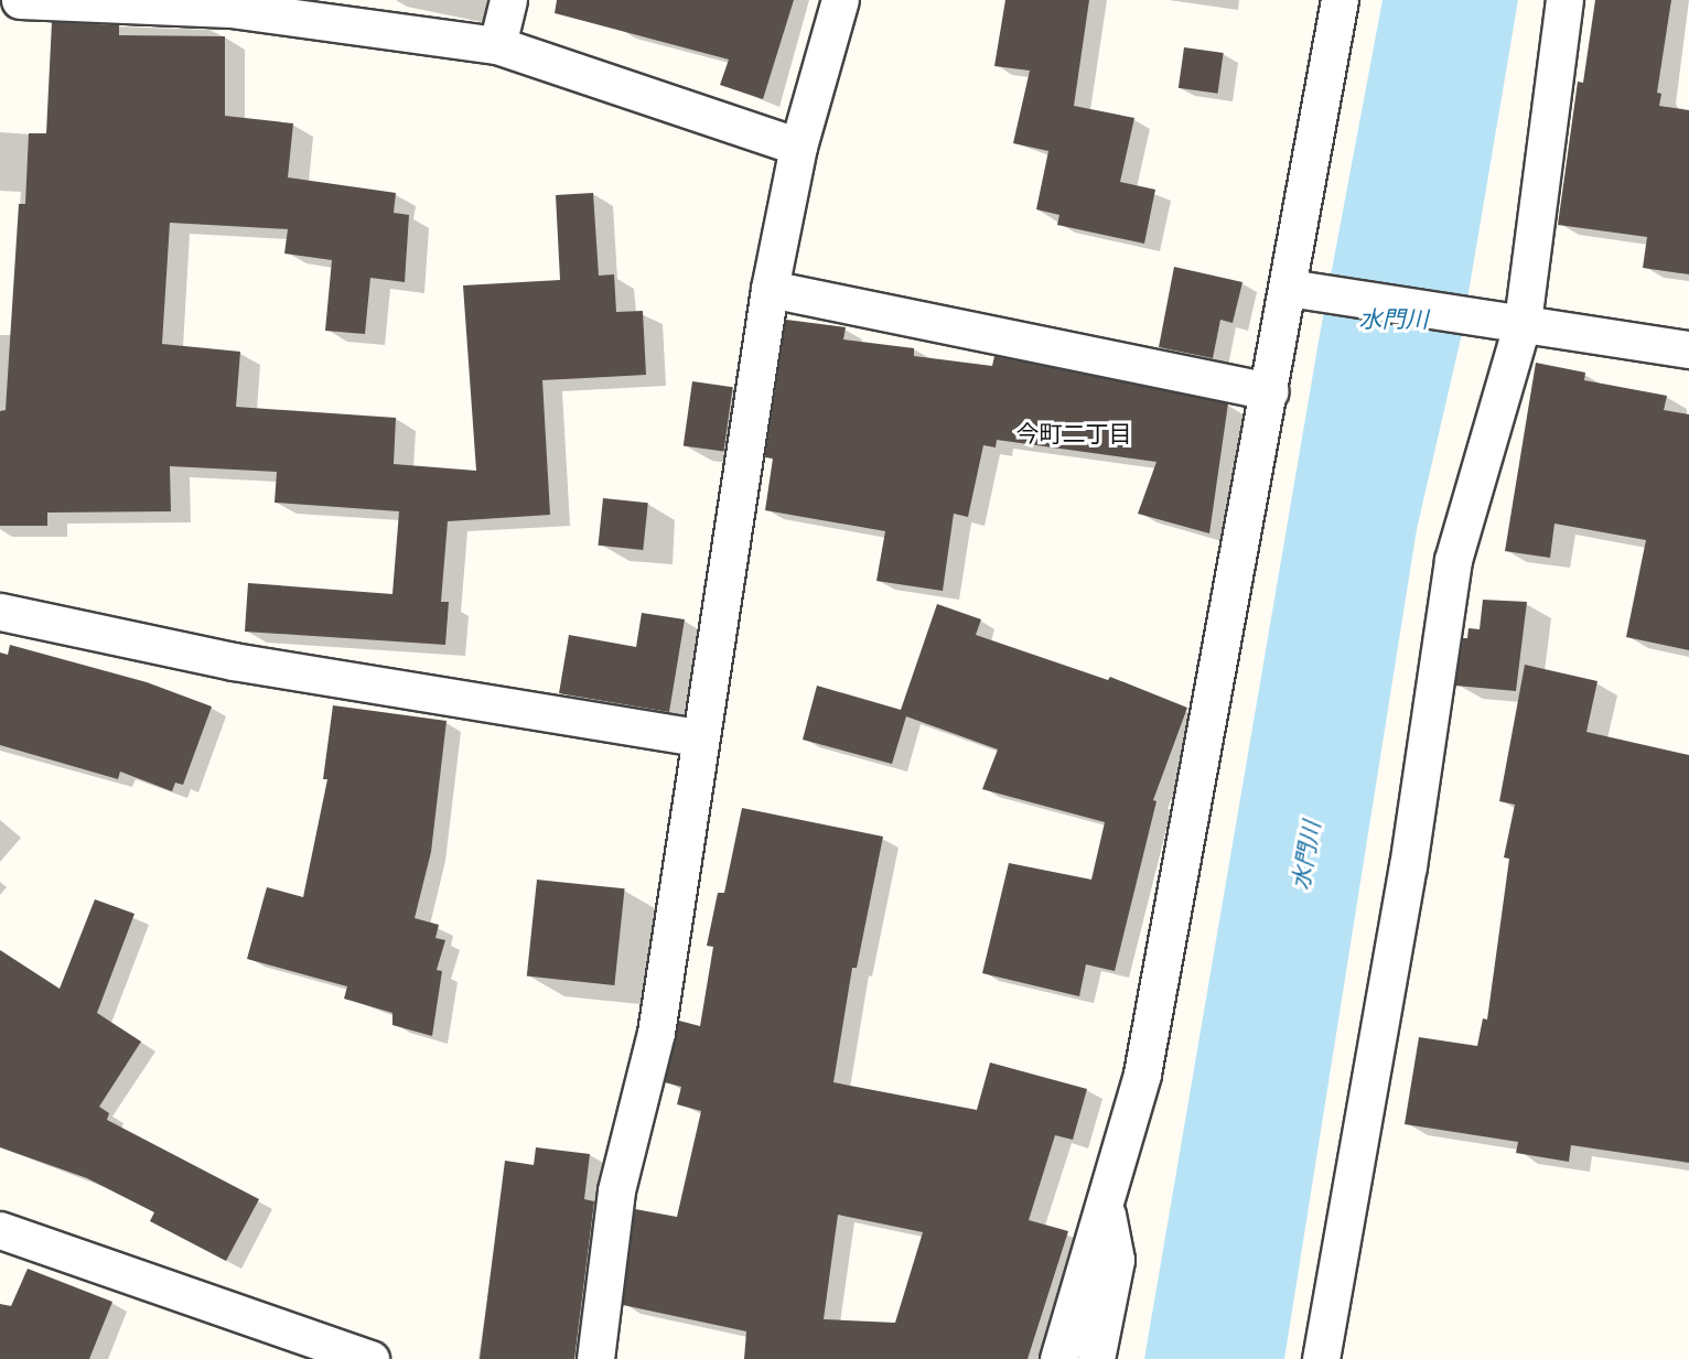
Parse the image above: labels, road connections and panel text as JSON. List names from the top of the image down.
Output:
{
  "districts": ["今町二丁目"],
  "water": ["水門川"]
}
